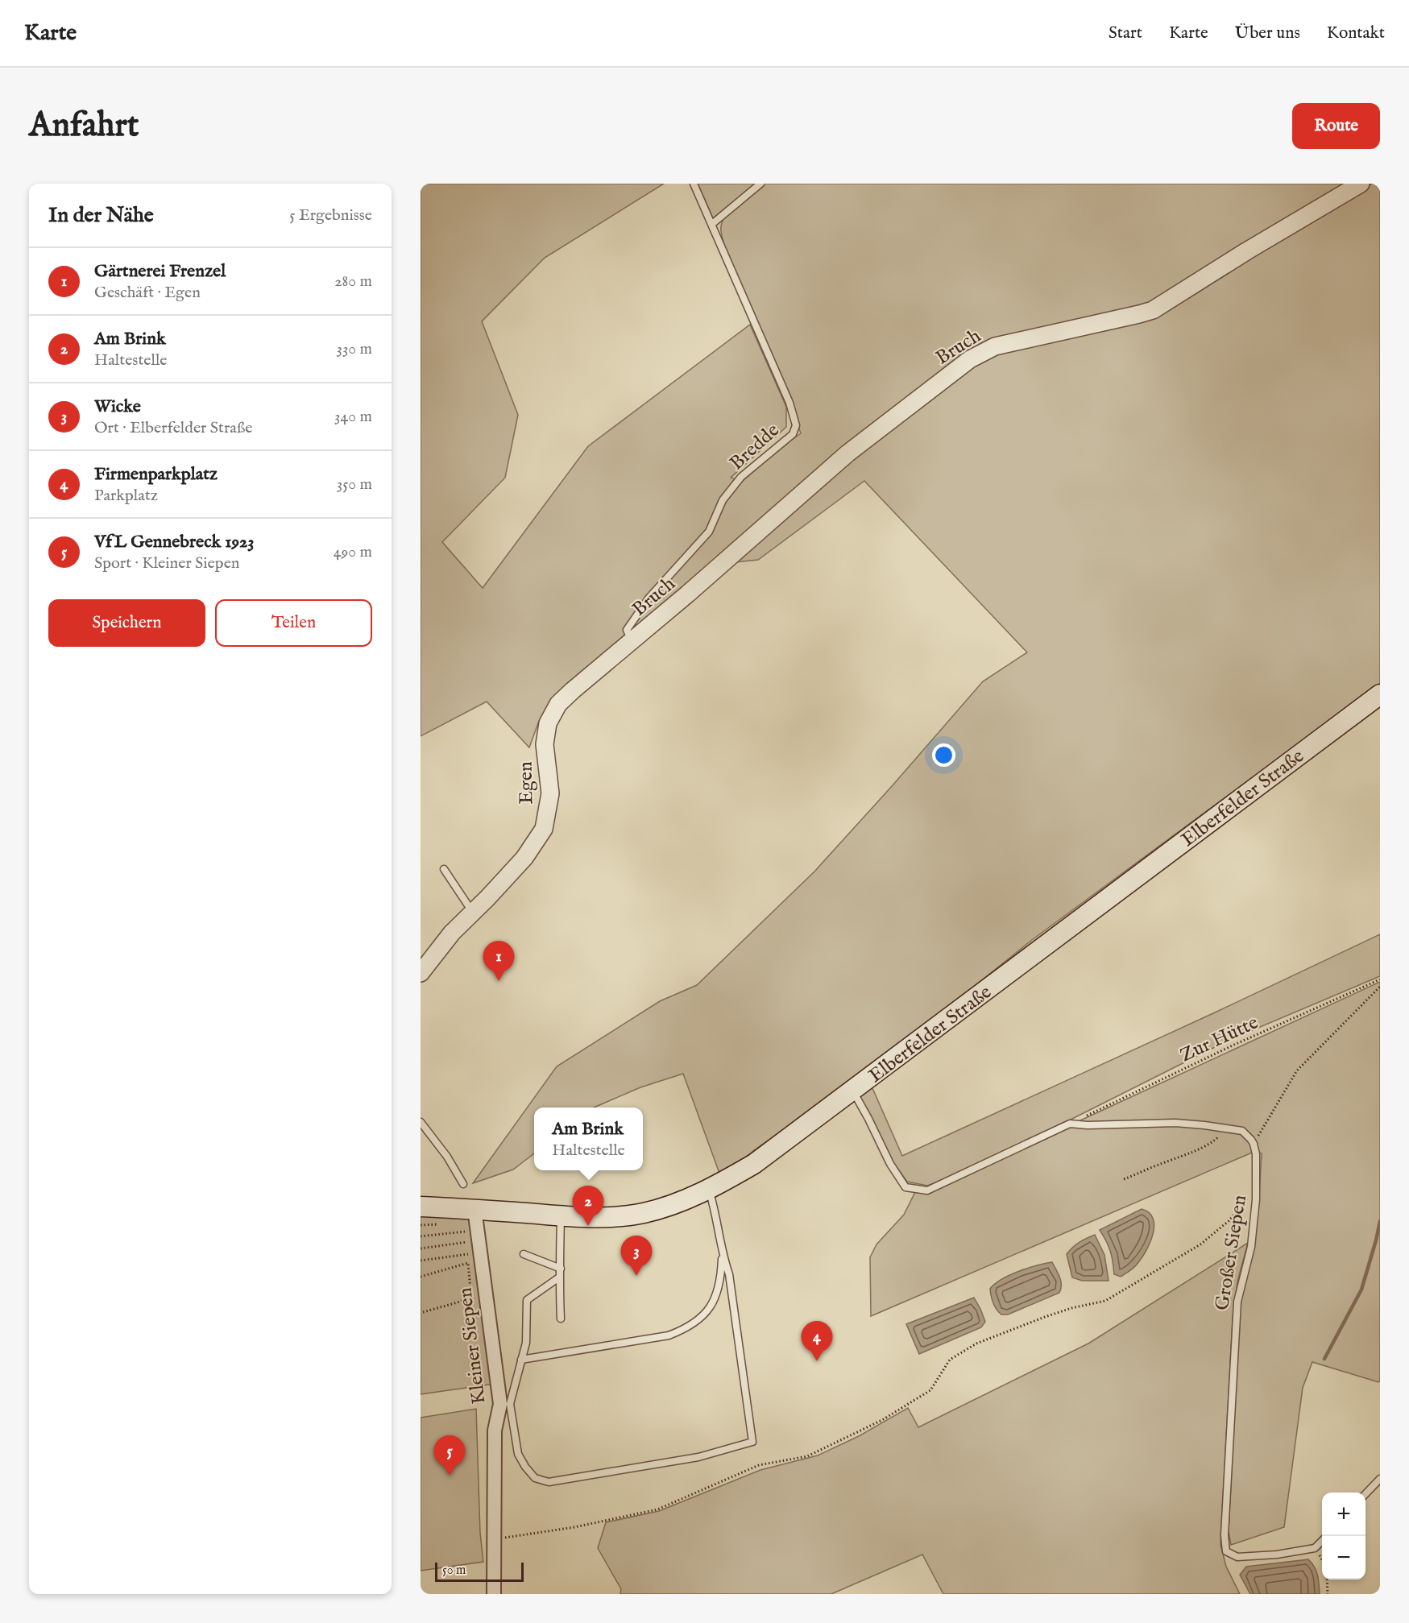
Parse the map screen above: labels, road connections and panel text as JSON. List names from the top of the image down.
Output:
{
  "streets": {
    "main road": ["Elberfelder Straße"],
    "street": ["Bruch", "Egen", "Kleiner Siepen"],
    "lane": ["Bredde", "Großer Siepen"],
    "path": ["Zur Hütte"]
  },
  "crossings": [
    ["Bruch", "Bredde"],
    ["Bruch", "Egen"],
    ["Bredde", "Egen"],
    ["Elberfelder Straße", "Kleiner Siepen"]
  ],
  "scale_bar": "50 m",
  "page": {
    "header": "Karte",
    "nav": [
      "Start",
      "Karte",
      "Über uns",
      "Kontakt"
    ],
    "buttons": [
      "Route",
      ["Speichern", "Teilen"]
    ],
    "title": "Anfahrt",
    "heading": ["In der Nähe", "5 Ergebnisse"],
    "list": [
      {
        "mark": "1",
        "name": "Gärtnerei Frenzel",
        "note": "Geschäft · Egen",
        "value": "280 m"
      },
      {
        "mark": "2",
        "name": "Am Brink",
        "note": "Haltestelle",
        "value": "330 m"
      },
      {
        "mark": "3",
        "name": "Wicke",
        "note": "Ort · Elberfelder Straße",
        "value": "340 m"
      },
      {
        "mark": "4",
        "name": "Firmenparkplatz",
        "note": "Parkplatz",
        "value": "350 m"
      },
      {
        "mark": "5",
        "name": "VfL Gennebreck 1923",
        "note": "Sport · Kleiner Siepen",
        "value": "490 m"
      }
    ],
    "pins": [
      "1",
      "2",
      "3",
      "4",
      "5"
    ],
    "popup": ["Am Brink", "Haltestelle"],
    "map_buttons": ["+", "−"],
    "scale": "50 m"
  }
}
